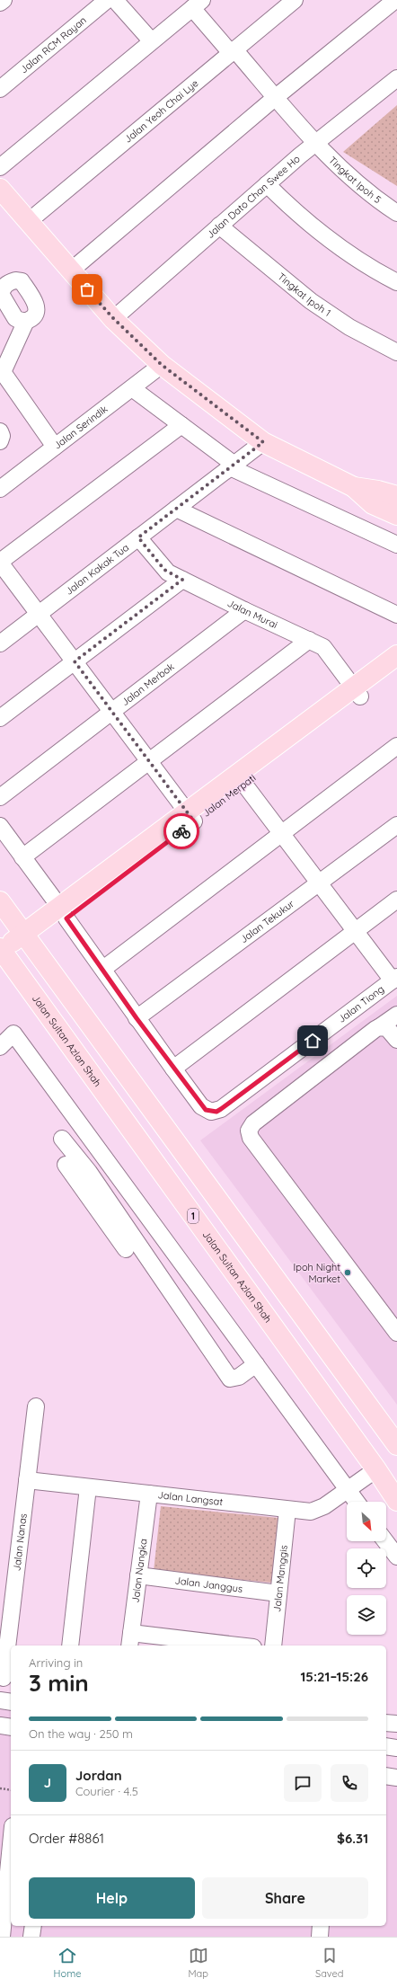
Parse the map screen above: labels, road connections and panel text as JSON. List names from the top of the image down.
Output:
{
  "streets": {
    "main road": ["Jalan Merpati", "Jalan Sultan Azlan Shah", "1"],
    "street": [
      "Jalan RCM Rayan",
      "Jalan Yeoh Chai Lye",
      "Tingkat Ipoh 5",
      "Jalan Dato Chan Swee Ho",
      "Tingkat Ipoh 1",
      "Jalan Serindik",
      "Jalan Kakak Tua",
      "Jalan Murai",
      "Jalan Merbok",
      "Jalan Tekukur",
      "Jalan Tiong",
      "Jalan Langsat",
      "Jalan Nanas",
      "Jalan Nangka",
      "Jalan Manggis",
      "Jalan Janggus"
    ]
  },
  "crossings": [
    ["Jalan Yeoh Chai Lye", "Tingkat Ipoh 5"],
    ["Tingkat Ipoh 5", "Jalan Dato Chan Swee Ho"],
    ["Jalan Dato Chan Swee Ho", "Tingkat Ipoh 1"],
    ["Jalan Kakak Tua", "Jalan Murai"],
    ["Jalan Murai", "Jalan Merbok"],
    ["Jalan Murai", "Jalan Merpati"],
    ["Jalan Merpati", "Jalan Sultan Azlan Shah"],
    ["Jalan Sultan Azlan Shah", "Jalan Langsat"],
    ["Jalan Langsat", "Jalan Nanas"],
    ["Jalan Langsat", "Jalan Nangka"],
    ["Jalan Langsat", "Jalan Manggis"],
    ["Jalan Nangka", "Jalan Janggus"],
    ["Jalan Manggis", "Jalan Janggus"]
  ],
  "places": ["Ipoh Night Market"],
  "north": "bottom right",
  "page": {
    "heading": ["3 min", "Arriving in", "15:21–15:26"],
    "panel": [
      "Jordan",
      "Courier · 4.5",
      "Order #8861",
      "$6.31"
    ],
    "bar": "On the way · 250 m",
    "round": "J",
    "buttons": ["Help", "Share"],
    "tabs": ["Home", "Map", "Saved"]
  }
}
